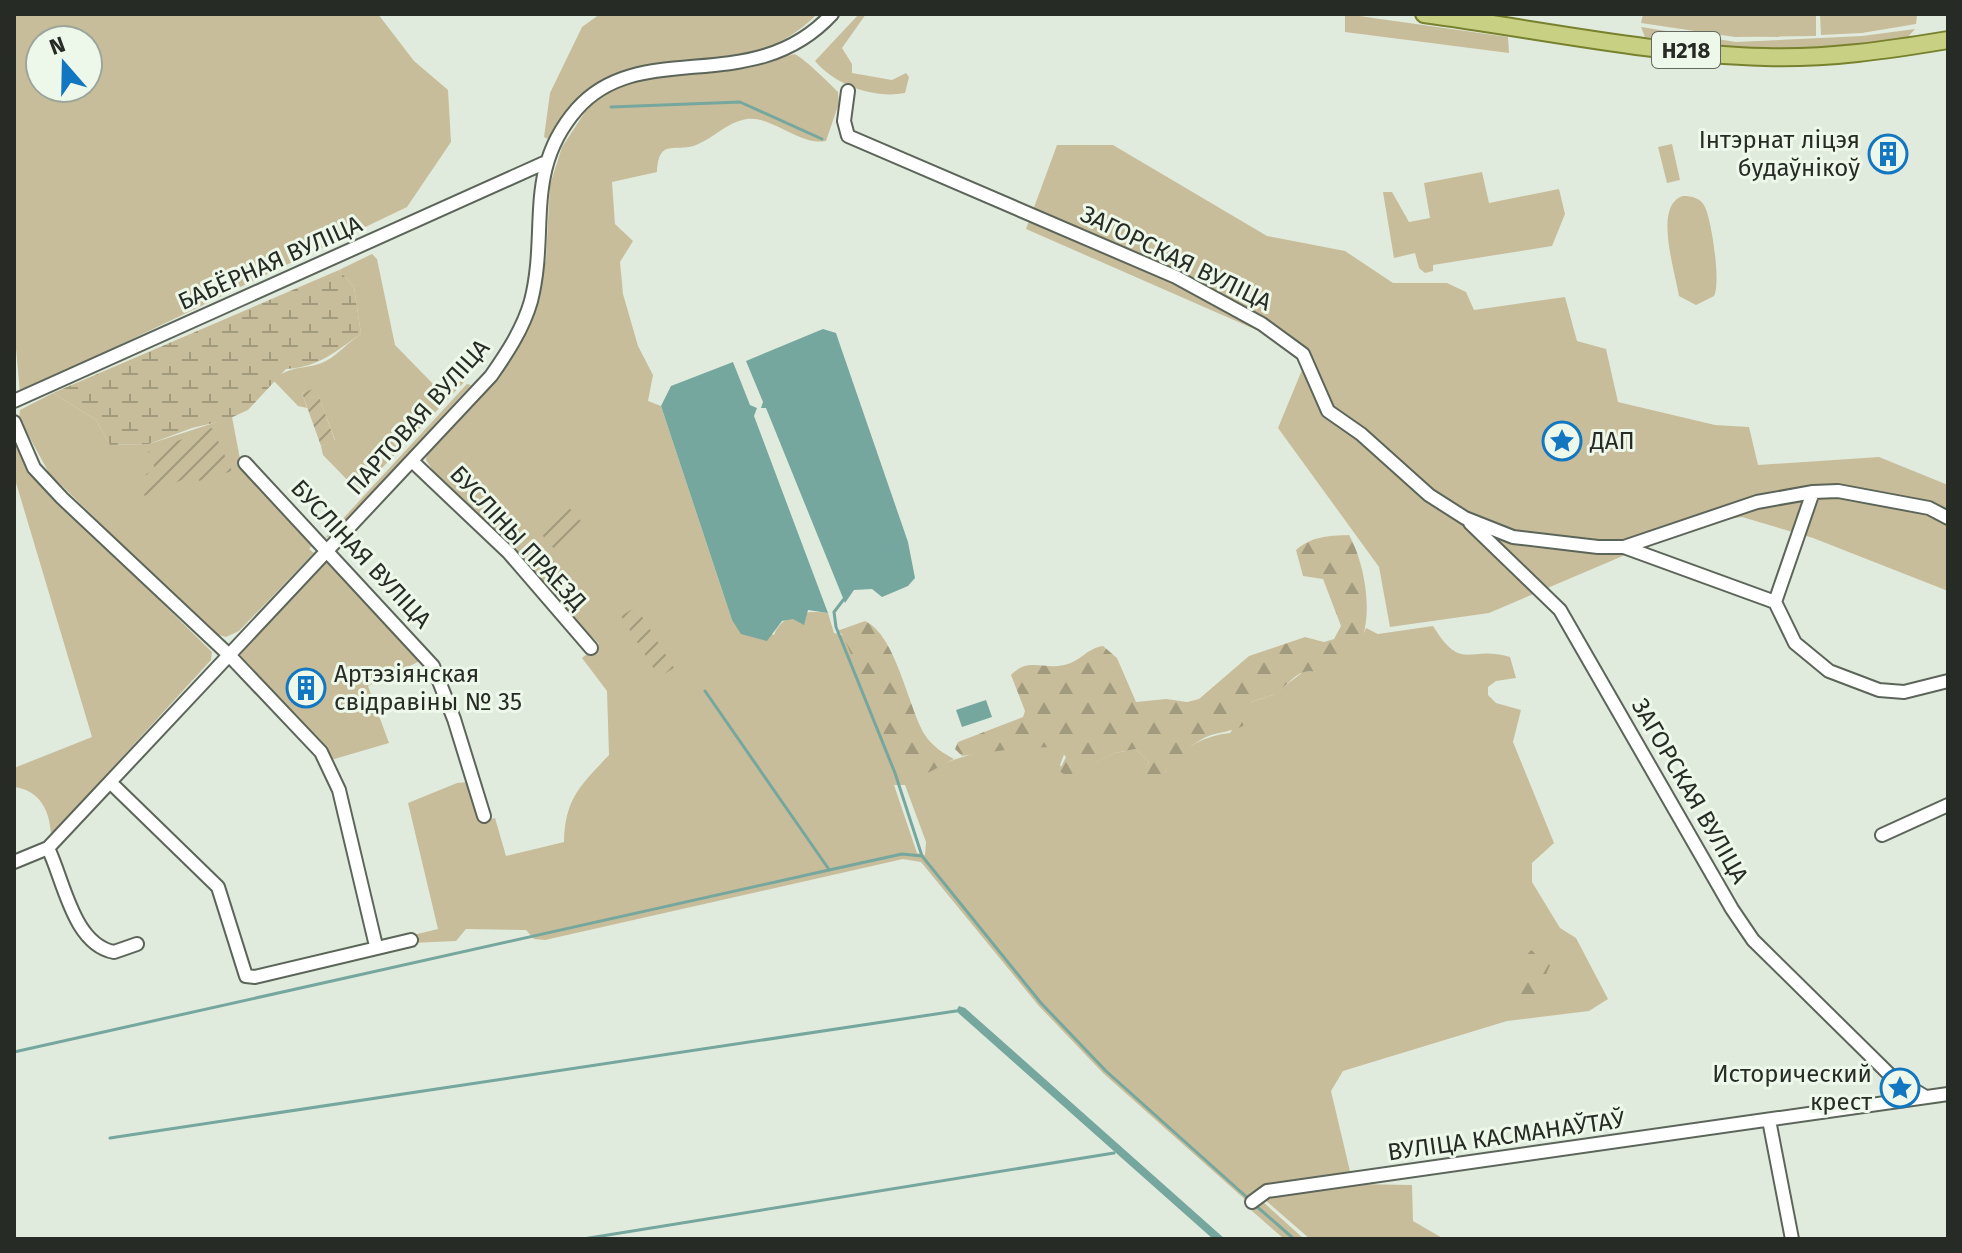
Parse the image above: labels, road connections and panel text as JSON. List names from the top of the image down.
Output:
{
  "streets": {
    "main road": ["Н218"],
    "street": [
      "ЗАГОРСКАЯ ВУЛІЦА",
      "БАБЁРНАЯ ВУЛІЦА",
      "ПАРТОВАЯ ВУЛІЦА",
      "БУСЛІНЫ ПРАЕЗД",
      "БУСЛІНАЯ ВУЛІЦА",
      "ВУЛІЦА КАСМАНАЎТАЎ"
    ]
  },
  "crossings": [
    ["ЗАГОРСКАЯ ВУЛІЦА", "ВУЛІЦА КАСМАНАЎТАЎ"],
    ["БАБЁРНАЯ ВУЛІЦА", "ПАРТОВАЯ ВУЛІЦА"],
    ["ПАРТОВАЯ ВУЛІЦА", "БУСЛІНЫ ПРАЕЗД"],
    ["ПАРТОВАЯ ВУЛІЦА", "БУСЛІНАЯ ВУЛІЦА"]
  ],
  "places": {
    "building": ["Інтэрнат ліцэя будаўнікоў", "Артэзіянская свідравіны № 35"],
    "place": ["ДАП", "Исторический крест"]
  },
  "north": "top"
}
